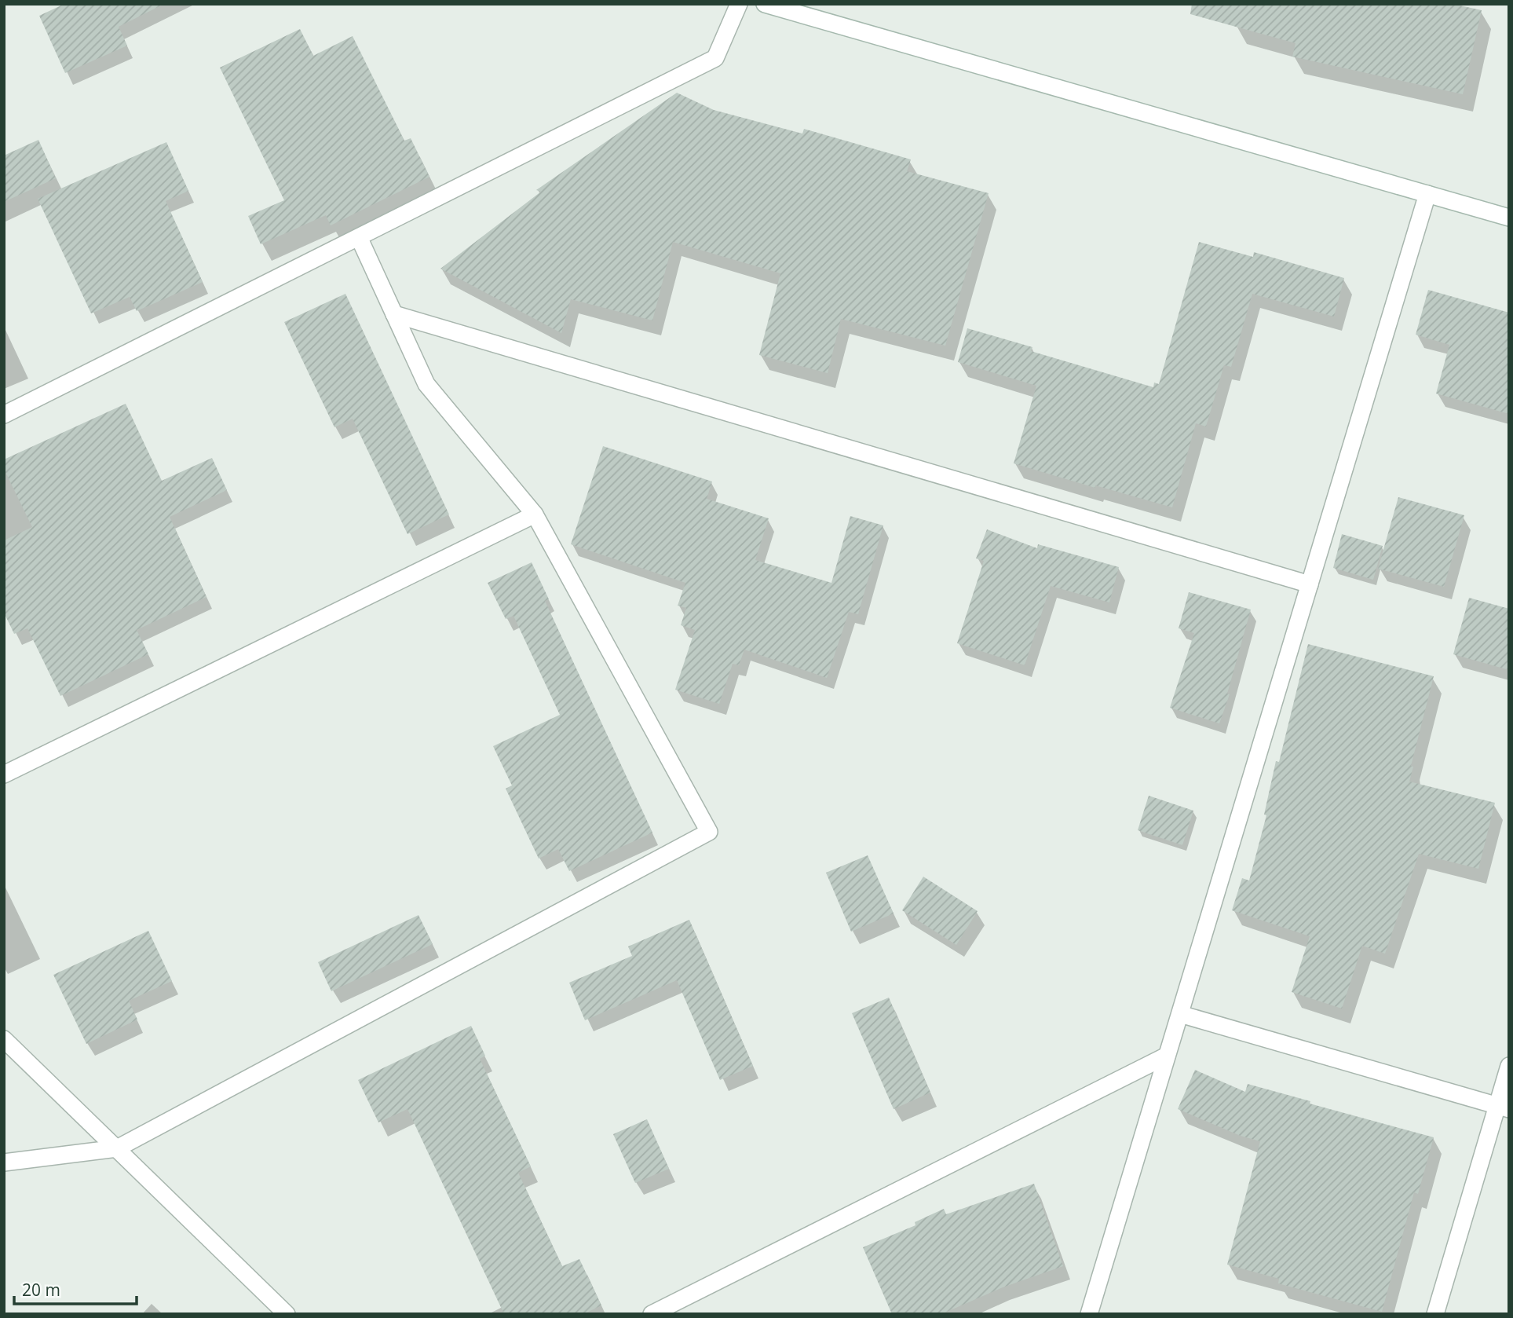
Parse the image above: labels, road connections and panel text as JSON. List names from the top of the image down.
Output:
{
  "scale_bar": "20 m"
}
